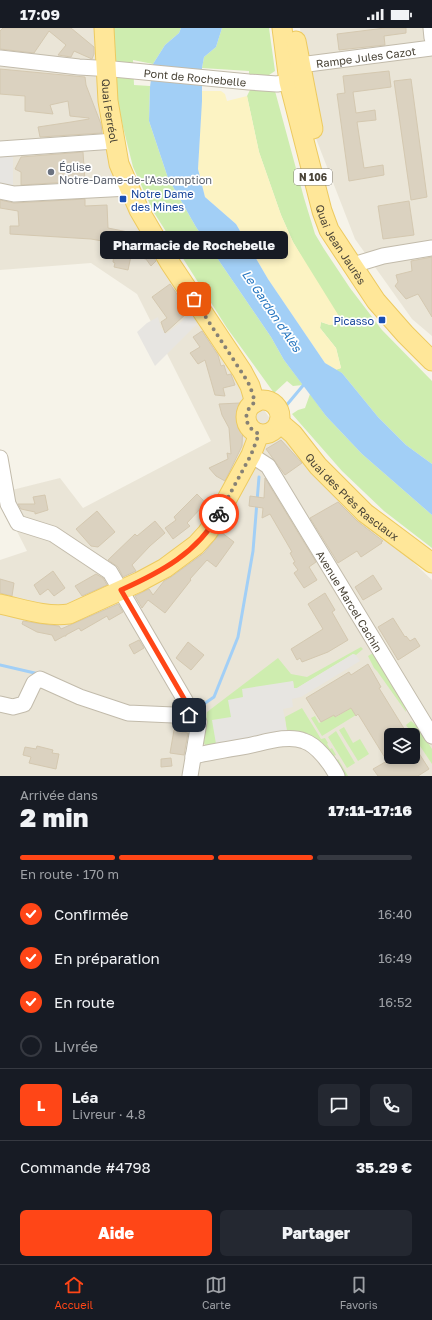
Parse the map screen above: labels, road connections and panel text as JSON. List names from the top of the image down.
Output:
{
  "streets": {
    "main road": [
      "Quai Ferréol",
      "N 106",
      "Quai Jean Jaurès",
      "Quai des Près Rasclaux"
    ],
    "street": ["Rampe Jules Cazot", "Pont de Rochebelle", "Avenue Marcel Cachin"]
  },
  "crossings": [
    ["Rampe Jules Cazot", "Pont de Rochebelle"],
    ["Rampe Jules Cazot", "N 106"],
    ["Rampe Jules Cazot", "Quai Jean Jaurès"],
    ["Pont de Rochebelle", "Quai Ferréol"],
    ["Pont de Rochebelle", "N 106"],
    ["Pont de Rochebelle", "Quai Jean Jaurès"],
    ["N 106", "Quai Jean Jaurès"]
  ],
  "water": ["Le Gardon d'Alès"],
  "places": {
    "other": ["Église Notre-Dame-de-l'Assomption", "Pharmacie de Rochebelle"],
    "transit": ["Notre Dame des Mines", "Picasso"]
  },
  "page": {
    "status": "17:09",
    "bubble": "Pharmacie de Rochebelle",
    "heading": ["2 min", "Arrivée dans", "17:11–17:16"],
    "panel": [
      "Léa",
      "Livreur · 4.8",
      "Commande #4798",
      "35.29 €"
    ],
    "bar": "En route · 170 m",
    "list": [
      ["Confirmée", "16:40"],
      ["En préparation", "16:49"],
      ["En route", "16:52"],
      "Livrée"
    ],
    "round": "L",
    "buttons": ["Aide", "Partager"],
    "tabs": ["Accueil", "Carte", "Favoris"]
  }
}
